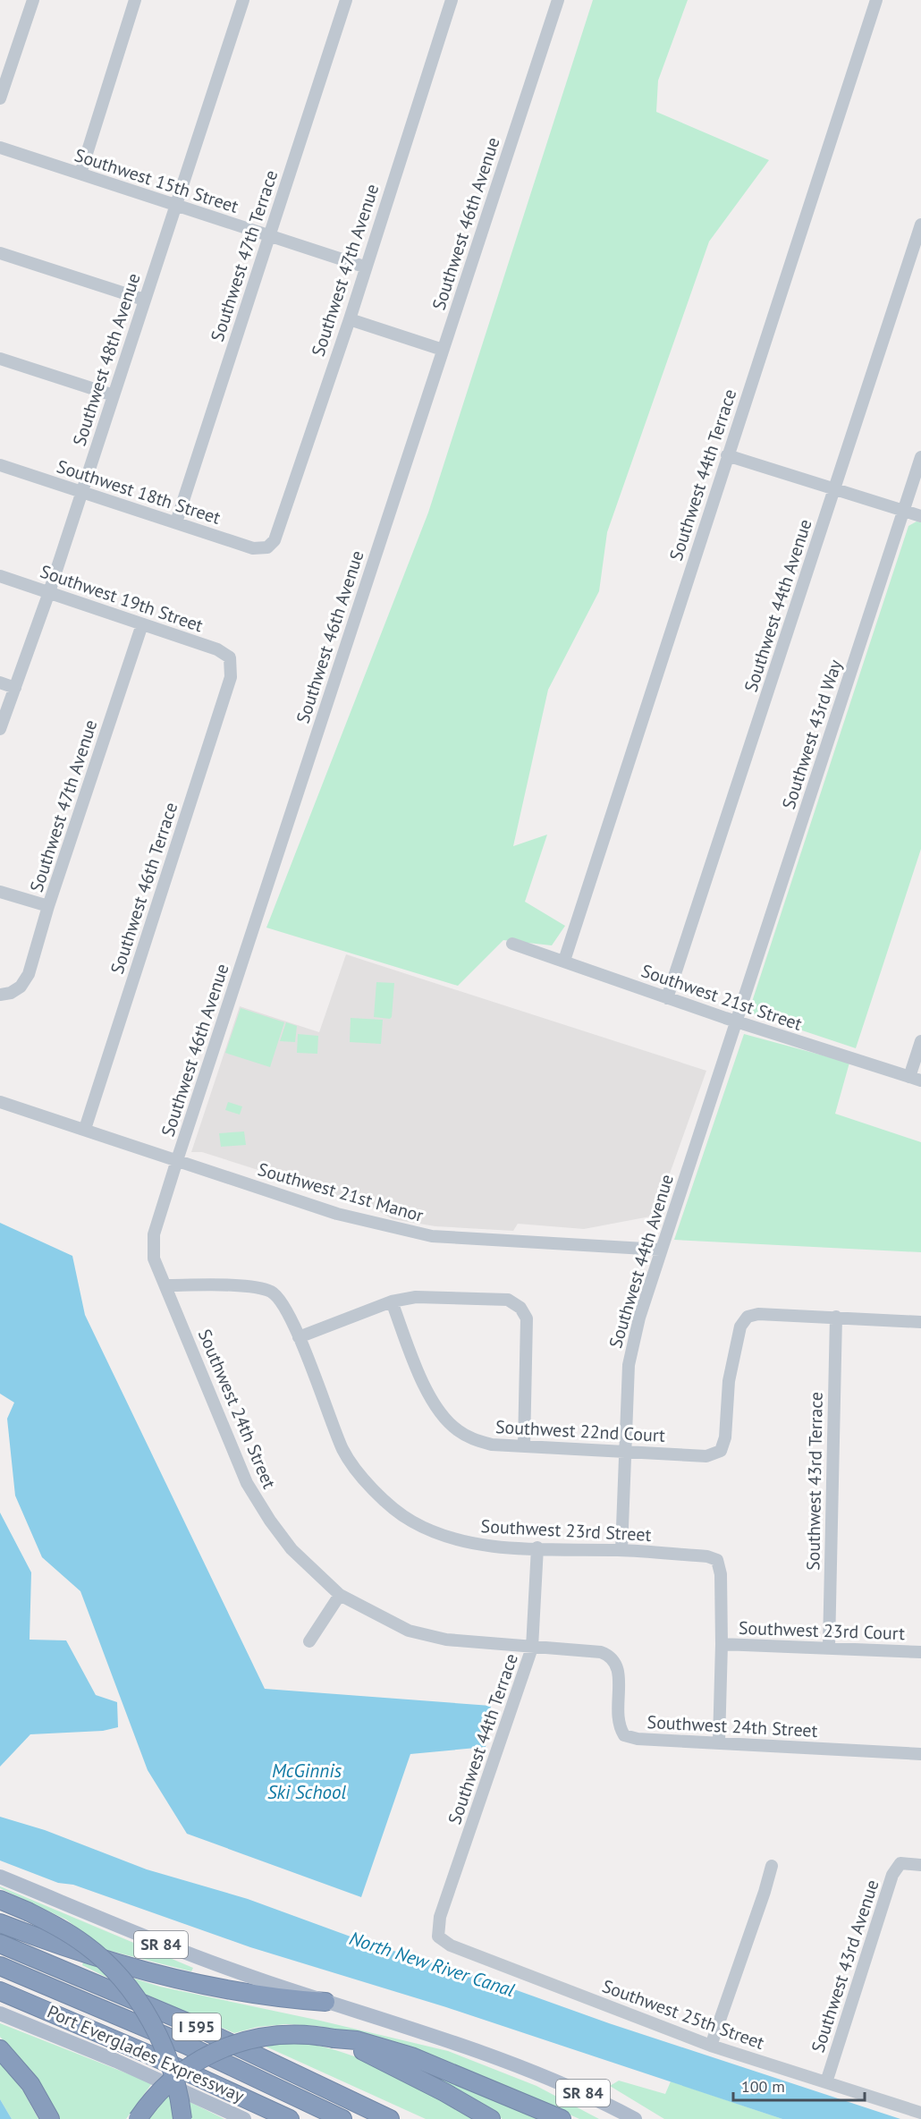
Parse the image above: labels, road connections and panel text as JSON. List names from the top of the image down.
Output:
{
  "streets": {
    "highway": ["I 595", "Port Everglades Expressway"],
    "main road": ["SR 84"],
    "street": [
      "Southwest 15th Street",
      "Southwest 46th Avenue",
      "Southwest 47th Terrace",
      "Southwest 47th Avenue",
      "Southwest 48th Avenue",
      "Southwest 44th Terrace",
      "Southwest 18th Street",
      "Southwest 19th Street",
      "Southwest 44th Avenue",
      "Southwest 43rd Way",
      "Southwest 46th Terrace",
      "Southwest 21st Street",
      "Southwest 21st Manor",
      "Southwest 24th Street",
      "Southwest 22nd Court",
      "Southwest 43rd Terrace",
      "Southwest 23rd Street",
      "Southwest 23rd Court",
      "Southwest 43rd Avenue",
      "Southwest 25th Street"
    ]
  },
  "crossings": [
    ["Southwest 15th Street", "Southwest 47th Terrace"],
    ["Southwest 15th Street", "Southwest 47th Avenue"],
    ["Southwest 15th Street", "Southwest 48th Avenue"],
    ["Southwest 46th Avenue", "Southwest 21st Manor"],
    ["Southwest 46th Avenue", "Southwest 24th Street"],
    ["Southwest 46th Avenue", "Southwest 23rd Street"],
    ["Southwest 47th Terrace", "Southwest 18th Street"],
    ["Southwest 47th Avenue", "Southwest 18th Street"],
    ["Southwest 47th Avenue", "Southwest 19th Street"],
    ["Southwest 48th Avenue", "Southwest 18th Street"],
    ["Southwest 48th Avenue", "Southwest 19th Street"],
    ["Southwest 44th Terrace", "Southwest 21st Street"],
    ["Southwest 44th Terrace", "Southwest 24th Street"],
    ["Southwest 44th Terrace", "Southwest 23rd Street"],
    ["Southwest 44th Terrace", "Southwest 25th Street"],
    ["Southwest 19th Street", "Southwest 46th Terrace"],
    ["Southwest 44th Avenue", "Southwest 43rd Way"],
    ["Southwest 44th Avenue", "Southwest 21st Street"],
    ["Southwest 44th Avenue", "Southwest 21st Manor"],
    ["Southwest 44th Avenue", "Southwest 22nd Court"],
    ["Southwest 44th Avenue", "Southwest 23rd Street"],
    ["Southwest 43rd Way", "Southwest 21st Street"],
    ["Southwest 24th Street", "Southwest 23rd Street"],
    ["Southwest 22nd Court", "Southwest 43rd Terrace"],
    ["Southwest 43rd Terrace", "Southwest 23rd Court"],
    ["Southwest 23rd Street", "Southwest 23rd Court"],
    ["Southwest 43rd Avenue", "Southwest 25th Street"]
  ],
  "water": ["McGinnis Ski School", "North New River Canal"],
  "scale_bar": "100 m"
}
